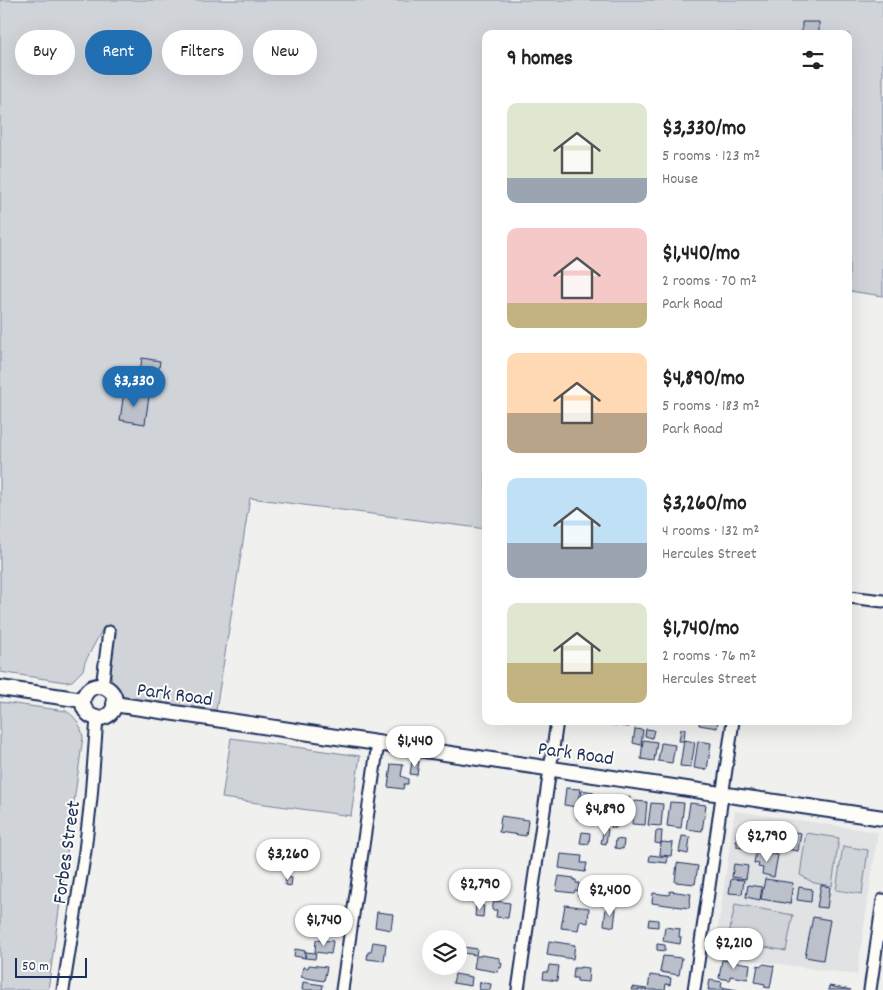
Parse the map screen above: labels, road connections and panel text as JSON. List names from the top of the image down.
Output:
{
  "streets": {
    "street": ["Park Road", "Forbes Street"]
  },
  "crossings": [
    ["Park Road", "Forbes Street"]
  ],
  "scale_bar": "50 m",
  "page": {
    "chip": [
      "Buy",
      "Rent",
      "Filters",
      "New"
    ],
    "heading": "9 homes",
    "list": [
      {
        "name": "$3,330/mo",
        "note": "5 rooms · 123 m² · House"
      },
      {
        "name": "$1,440/mo",
        "note": "2 rooms · 70 m² · Park Road"
      },
      {
        "name": "$4,890/mo",
        "note": "5 rooms · 183 m² · Park Road"
      },
      {
        "name": "$3,260/mo",
        "note": "4 rooms · 132 m² · Hercules Street"
      },
      {
        "name": "$1,740/mo",
        "note": "2 rooms · 76 m² · Hercules Street"
      }
    ],
    "price": [
      "$3,330",
      "$1,440",
      "$4,890",
      "$2,790",
      "$3,260",
      "$2,790",
      "$2,400",
      "$1,740",
      "$2,210"
    ],
    "scale": "50 m"
  }
}
